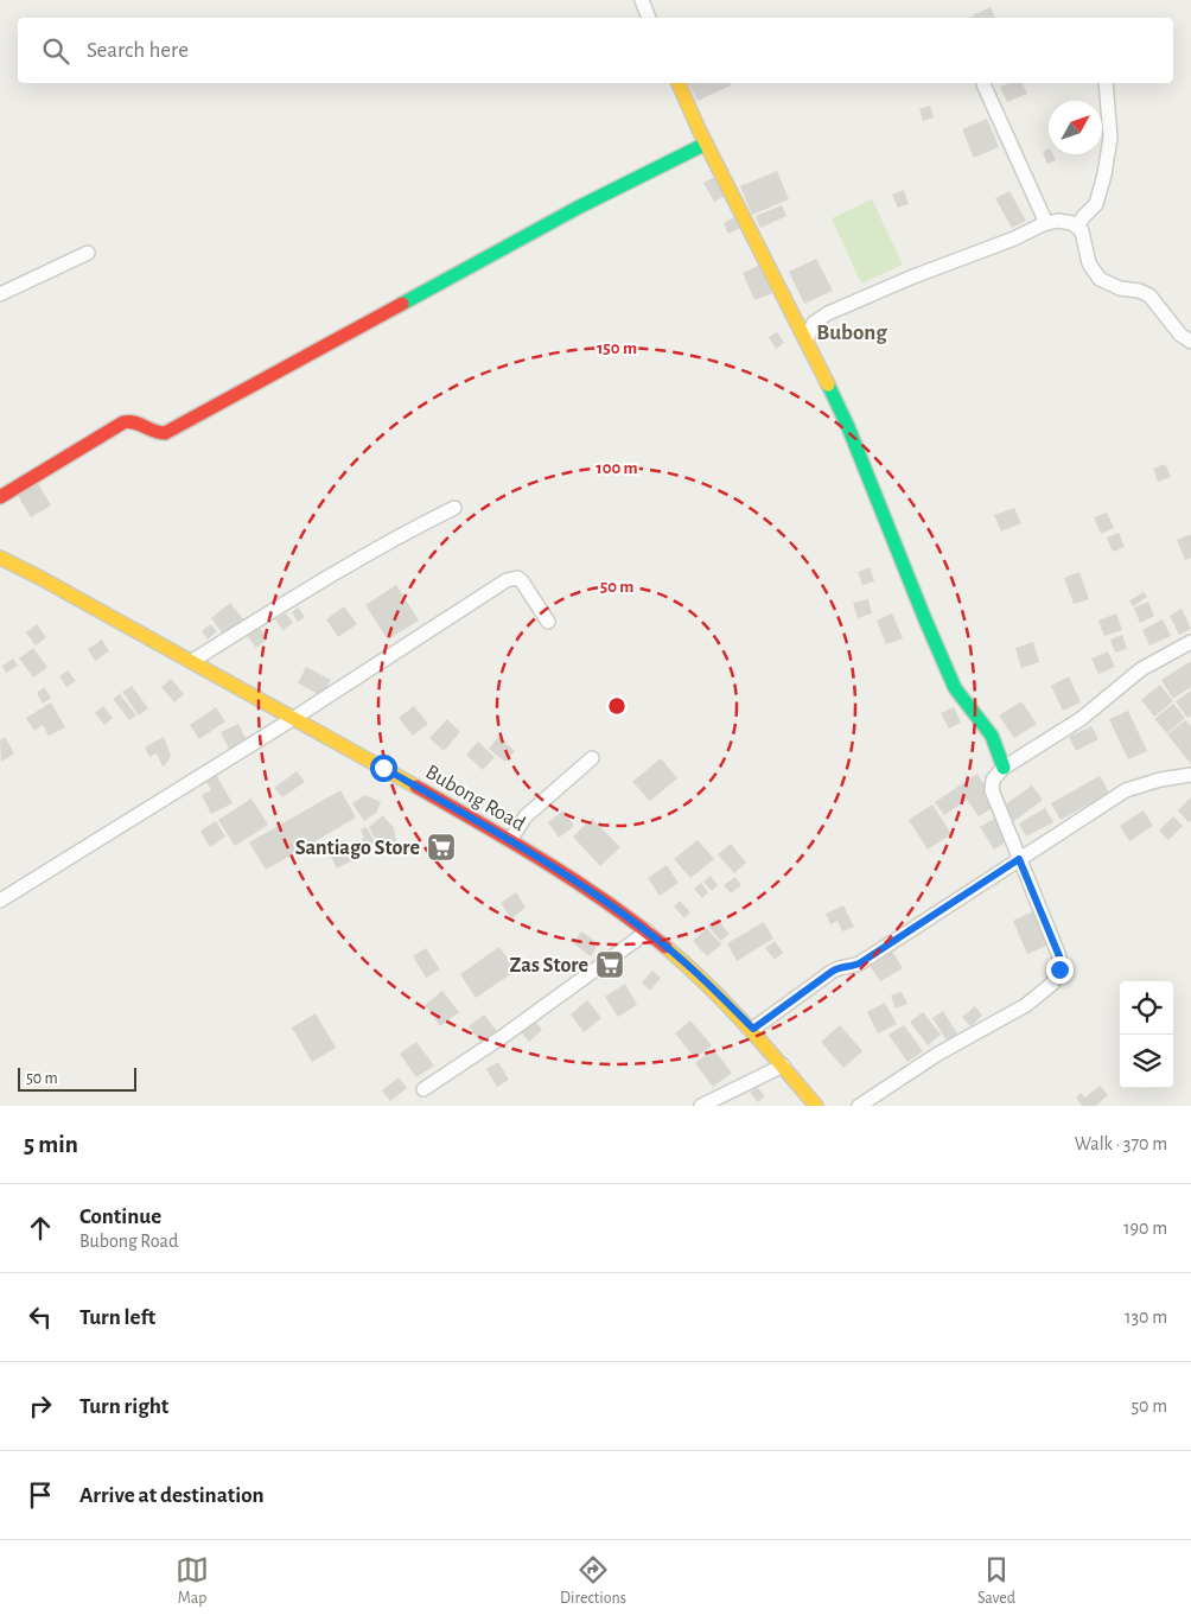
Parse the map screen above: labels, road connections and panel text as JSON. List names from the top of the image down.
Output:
{
  "streets": {
    "street": ["Bubong Road"]
  },
  "districts": ["Bubong"],
  "places": {
    "supermarket": ["Santiago Store", "Zas Store"]
  },
  "scale_bar": "50 m",
  "north": "top right",
  "page": {
    "search": "Search here",
    "scale": "50 m",
    "heading": ["5 min", "Walk · 370 m"],
    "list": [
      ["Continue", "Bubong Road", "190 m"],
      ["Turn left", "130 m"],
      ["Turn right", "50 m"],
      "Arrive at destination"
    ],
    "nav": ["Map", "Directions", "Saved"]
  },
  "rings": ["150 m", "100 m", "50 m"]
}
